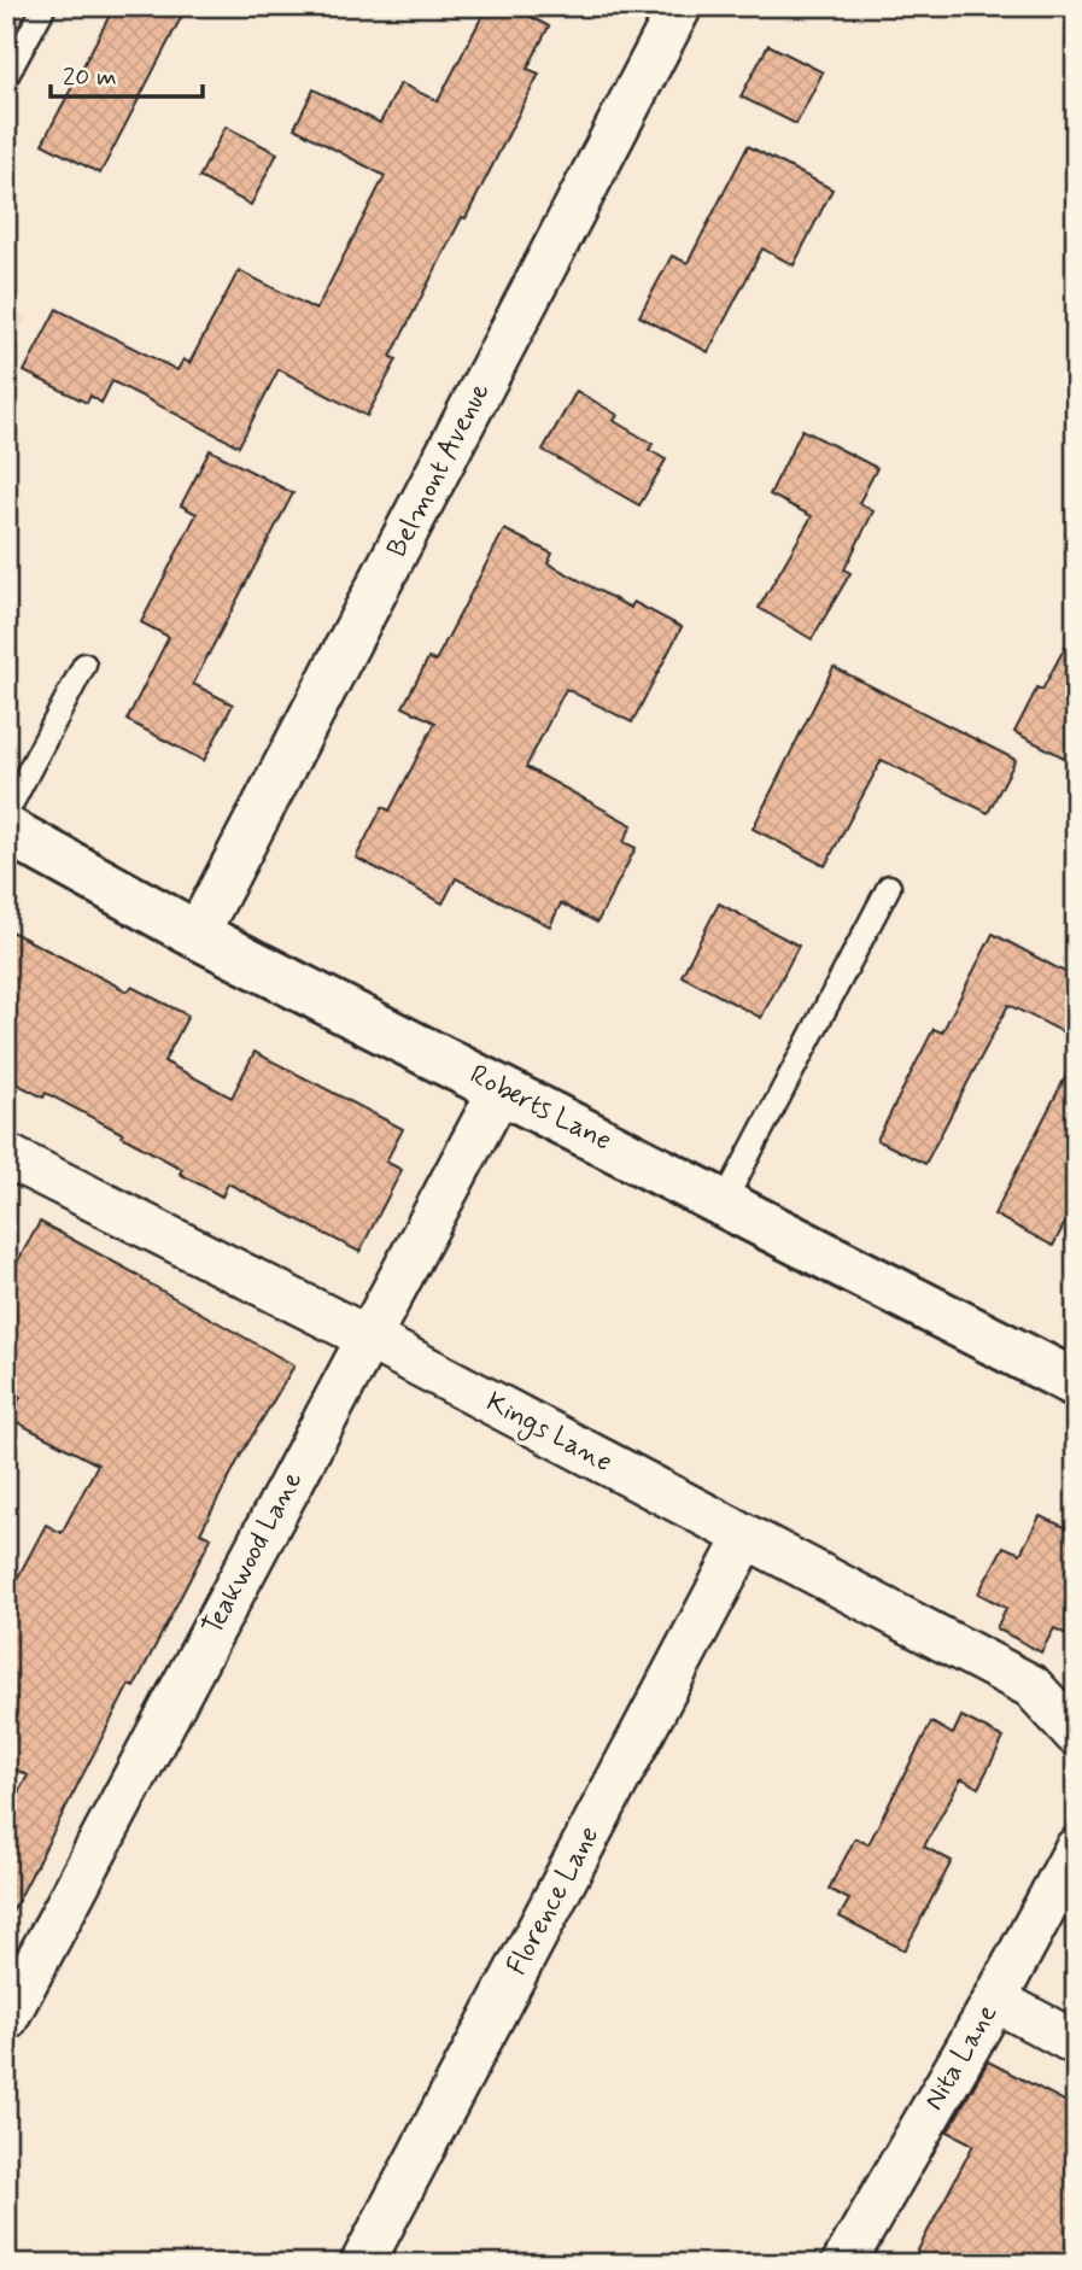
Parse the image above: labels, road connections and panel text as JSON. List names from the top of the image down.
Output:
{
  "streets": {
    "main road": ["Roberts Lane"],
    "street": [
      "Belmont Avenue",
      "Kings Lane",
      "Teakwood Lane",
      "Florence Lane",
      "Nita Lane"
    ]
  },
  "crossings": [
    ["Belmont Avenue", "Roberts Lane"],
    ["Roberts Lane", "Teakwood Lane"],
    ["Kings Lane", "Teakwood Lane"],
    ["Kings Lane", "Florence Lane"]
  ],
  "scale_bar": "20 m"
}
